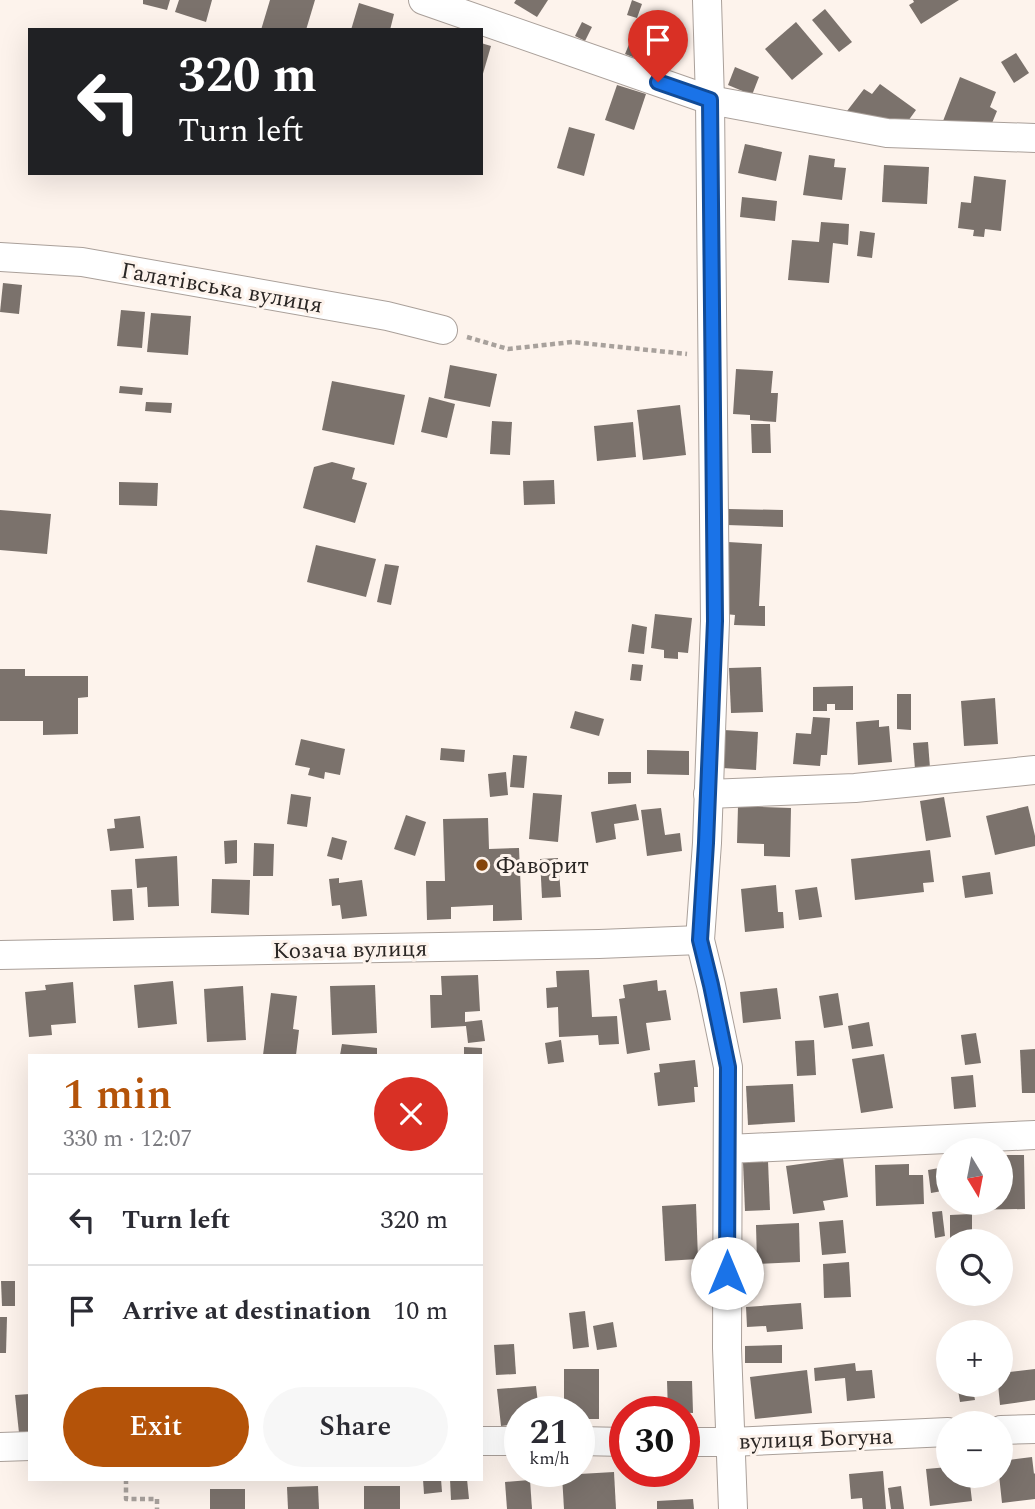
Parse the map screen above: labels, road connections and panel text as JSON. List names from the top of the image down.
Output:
{
  "streets": {
    "street": ["Галатівська вулиця", "Козача вулиця", "вулиця Богуна"]
  },
  "places": ["Фаворит"],
  "north": "bottom",
  "page": {
    "turn": ["320 m", "Turn left"],
    "heading": ["1 min", "330 m · 12:07"],
    "map_buttons": ["+", "−"],
    "list": [
      {
        "name": "Turn left",
        "value": "320 m"
      },
      {
        "name": "Arrive at destination",
        "value": "10 m"
      }
    ],
    "buttons": ["Exit", "Share"],
    "speed": "21 km/h",
    "limit": "30"
  }
}
